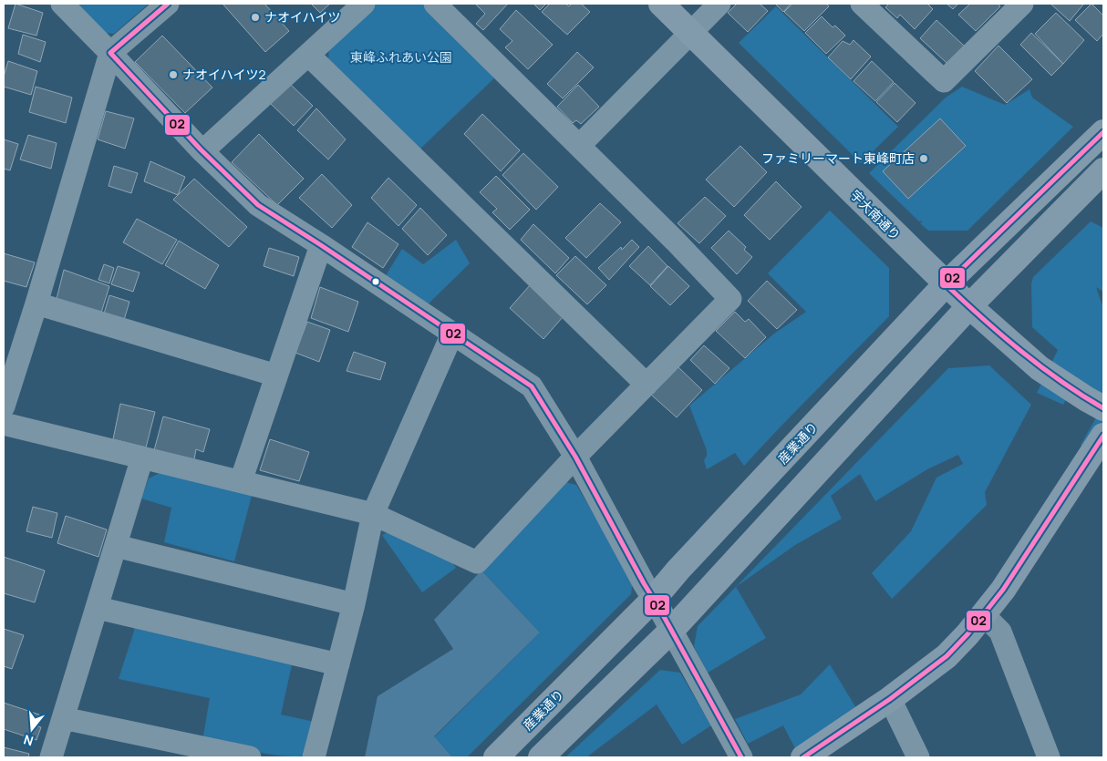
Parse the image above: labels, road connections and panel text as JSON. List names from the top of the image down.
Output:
{
  "streets": {
    "street": ["宇大南通り", "産業通り"]
  },
  "crossings": [
    ["宇大南通り", "産業通り"]
  ],
  "parks": ["東峰ふれあい公園"],
  "places": ["ナオイハイツ", "ナオイハイツ2", "ファミリーマート東峰町店"],
  "lines": ["transit line 02"],
  "north": "bottom"
}
